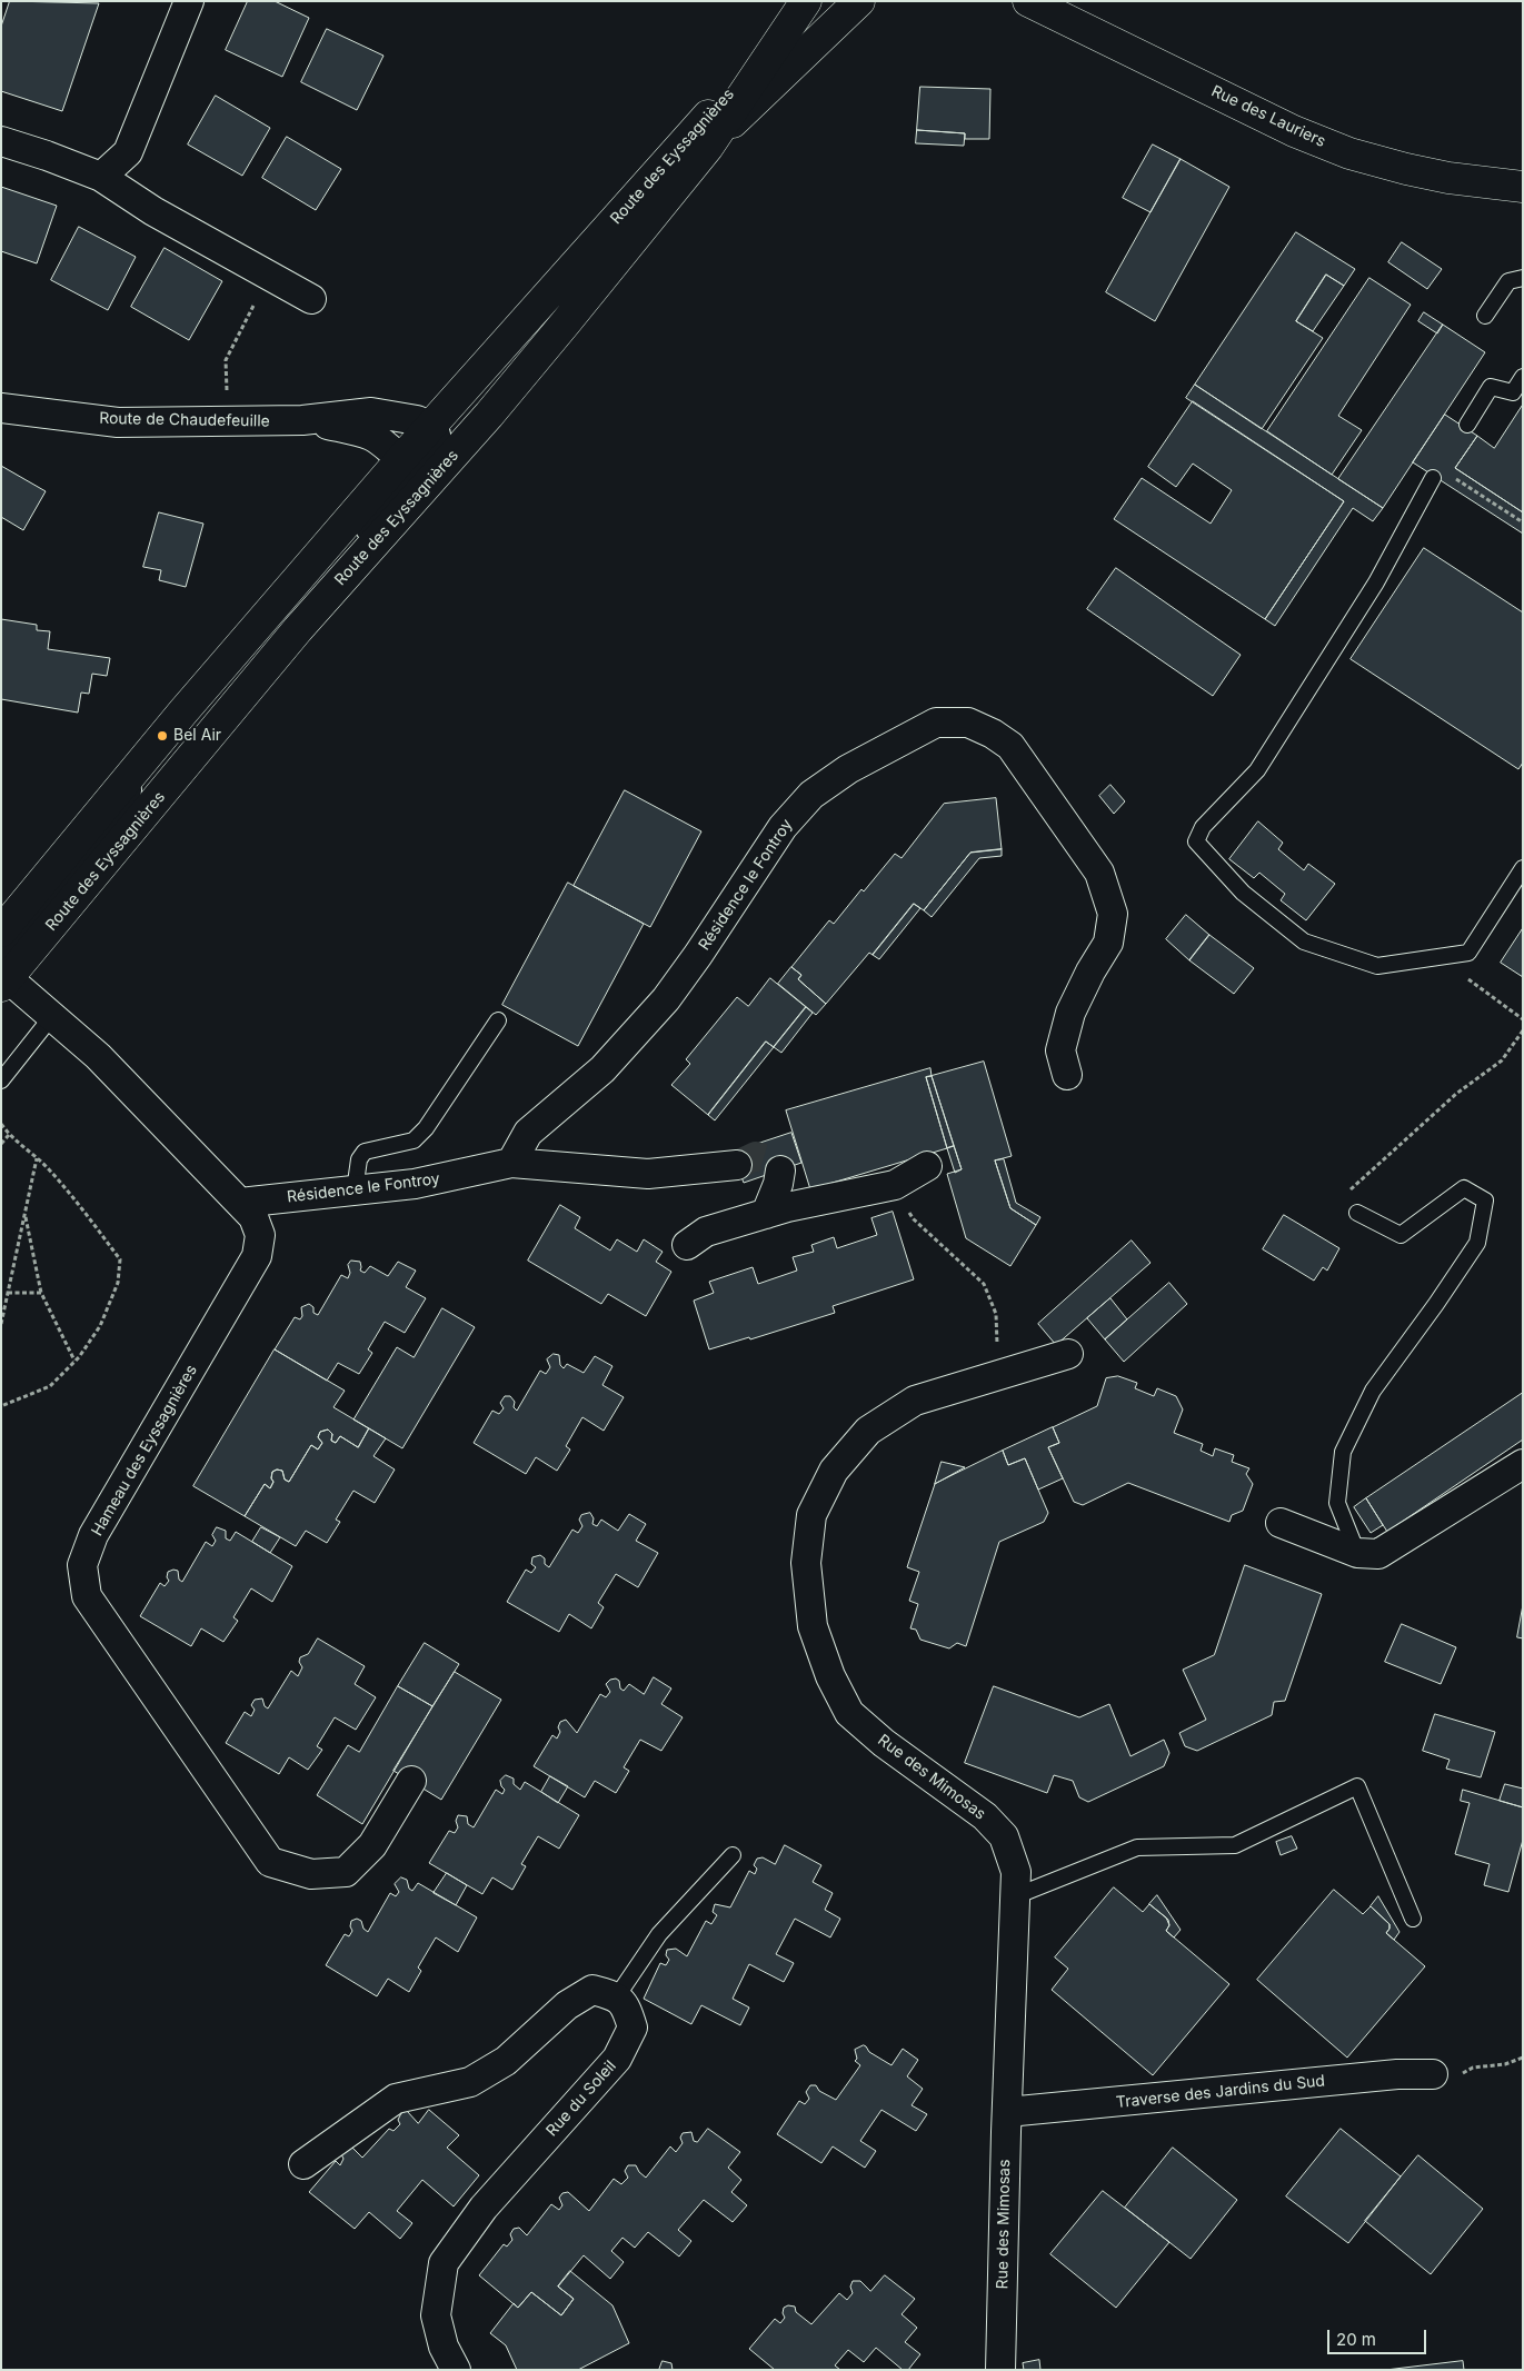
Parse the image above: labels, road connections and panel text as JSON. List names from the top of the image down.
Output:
{
  "streets": {
    "main road": ["Rue des Lauriers", "Route des Eyssagnières"],
    "street": [
      "Route de Chaudefeuille",
      "Résidence le Fontroy",
      "Hameau des Eyssagnières",
      "Rue des Mimosas",
      "Traverse des Jardins du Sud",
      "Rue du Soleil"
    ]
  },
  "crossings": [
    ["Route des Eyssagnières", "Route de Chaudefeuille"],
    ["Route des Eyssagnières", "Hameau des Eyssagnières"],
    ["Résidence le Fontroy", "Hameau des Eyssagnières"],
    ["Rue des Mimosas", "Traverse des Jardins du Sud"]
  ],
  "places": ["Bel Air"],
  "scale_bar": "20 m"
}
